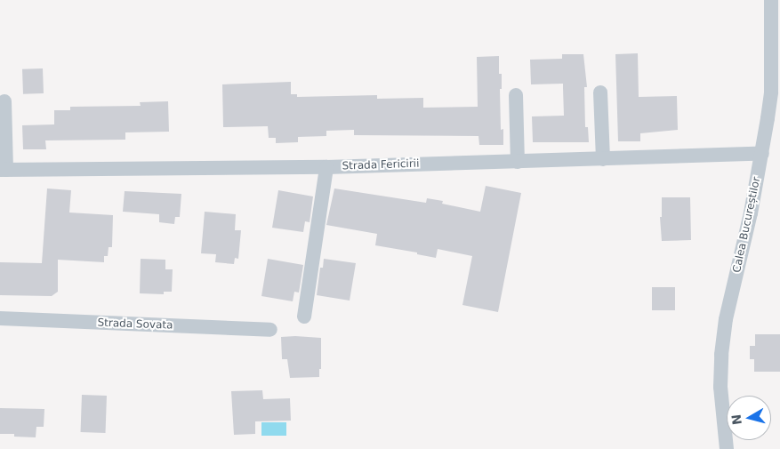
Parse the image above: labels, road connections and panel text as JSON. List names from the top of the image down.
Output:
{
  "streets": {
    "street": ["Strada Fericirii", "Calea Bucureștilor", "Strada Sovata"]
  },
  "crossings": [
    ["Strada Fericirii", "Calea Bucureștilor"]
  ],
  "north": "left"
}
